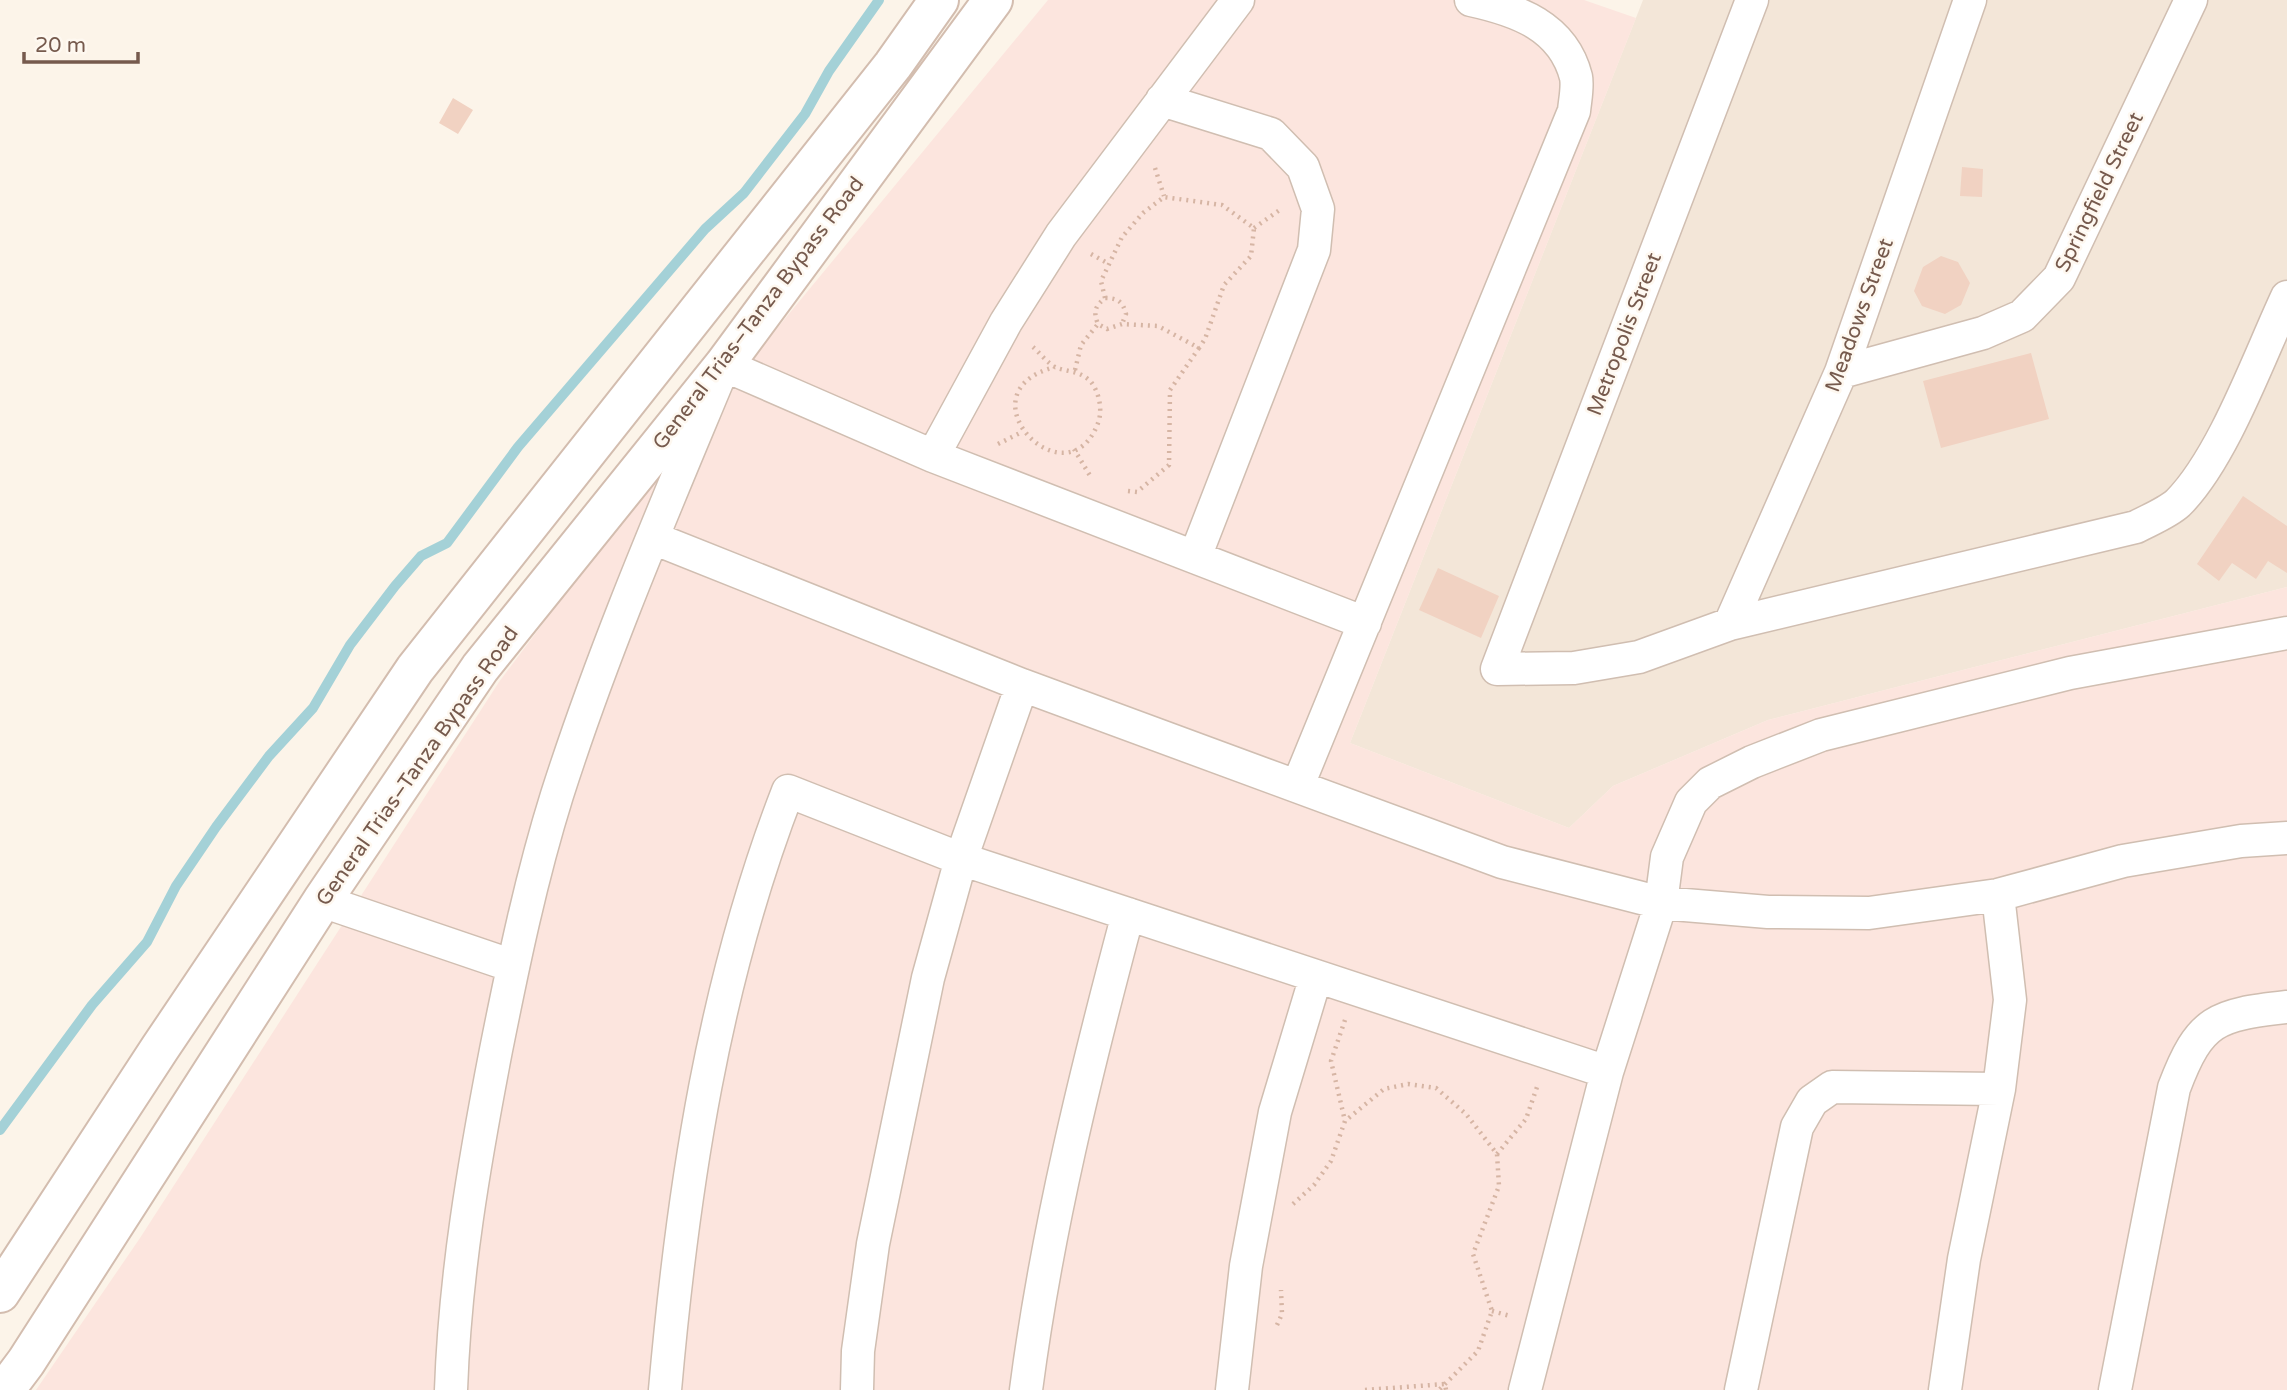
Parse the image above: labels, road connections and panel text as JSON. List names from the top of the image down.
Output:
{
  "streets": {
    "main road": ["General Trias–Tanza Bypass Road"],
    "street": ["Springfield Street", "Meadows Street", "Metropolis Street"]
  },
  "crossings": [
    ["Springfield Street", "Meadows Street"],
    ["Meadows Street", "Metropolis Street"]
  ],
  "scale_bar": "20 m"
}
